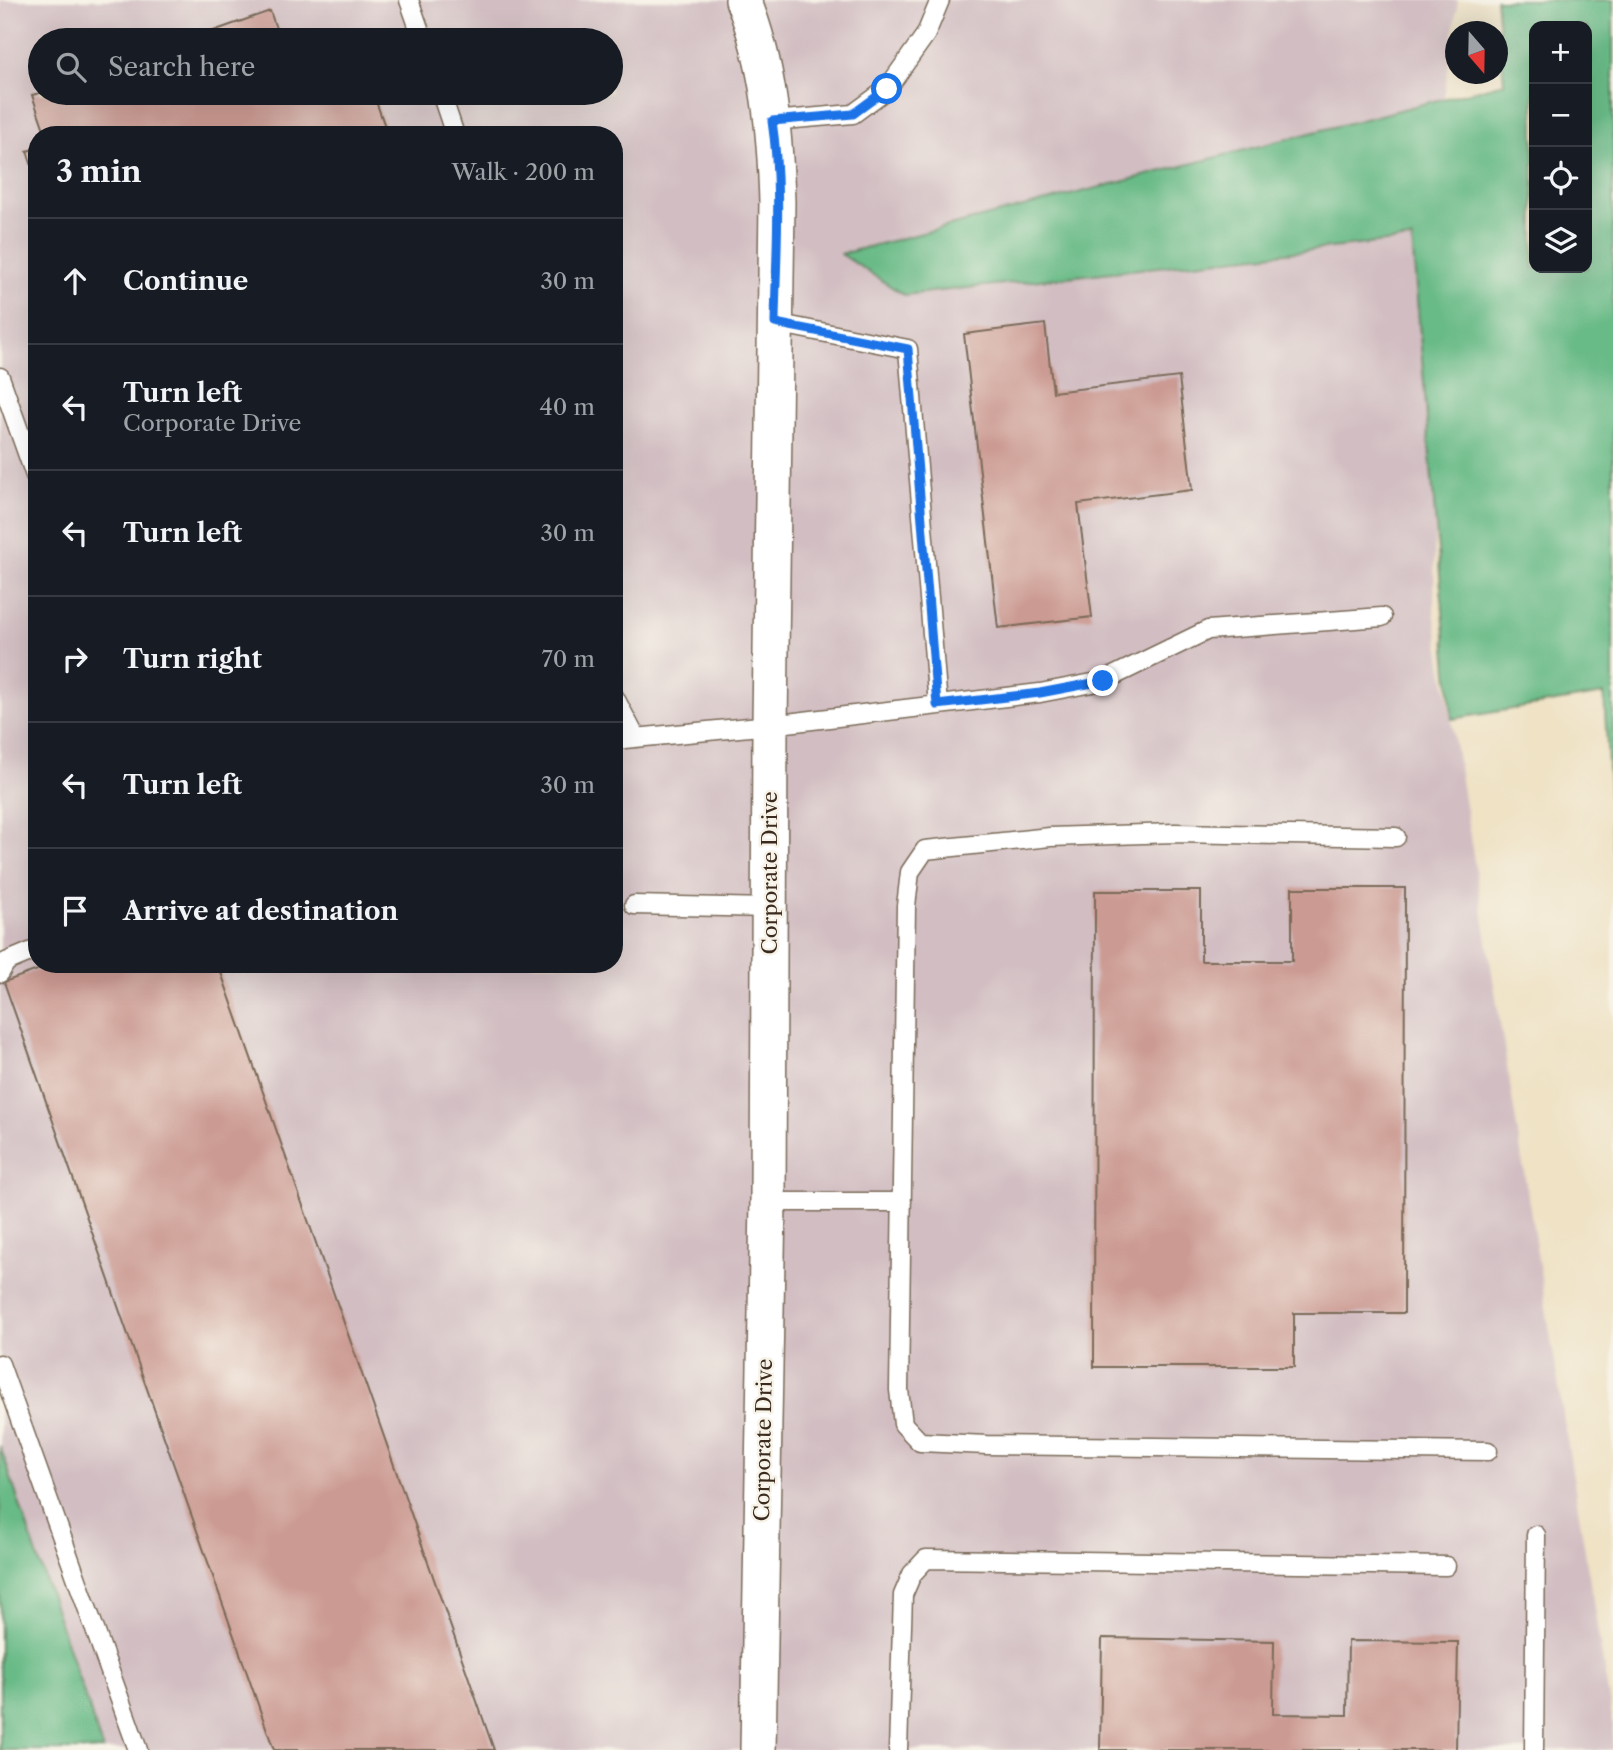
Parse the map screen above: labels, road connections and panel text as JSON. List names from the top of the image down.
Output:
{
  "streets": {
    "street": ["Corporate Drive"]
  },
  "north": "bottom",
  "page": {
    "map_buttons": ["+", "−"],
    "search": "Search here",
    "heading": ["3 min", "Walk · 200 m"],
    "list": [
      ["Continue", "30 m"],
      ["Turn left", "Corporate Drive", "40 m"],
      ["Turn left", "30 m"],
      ["Turn right", "70 m"],
      ["Turn left", "30 m"],
      "Arrive at destination"
    ]
  }
}
